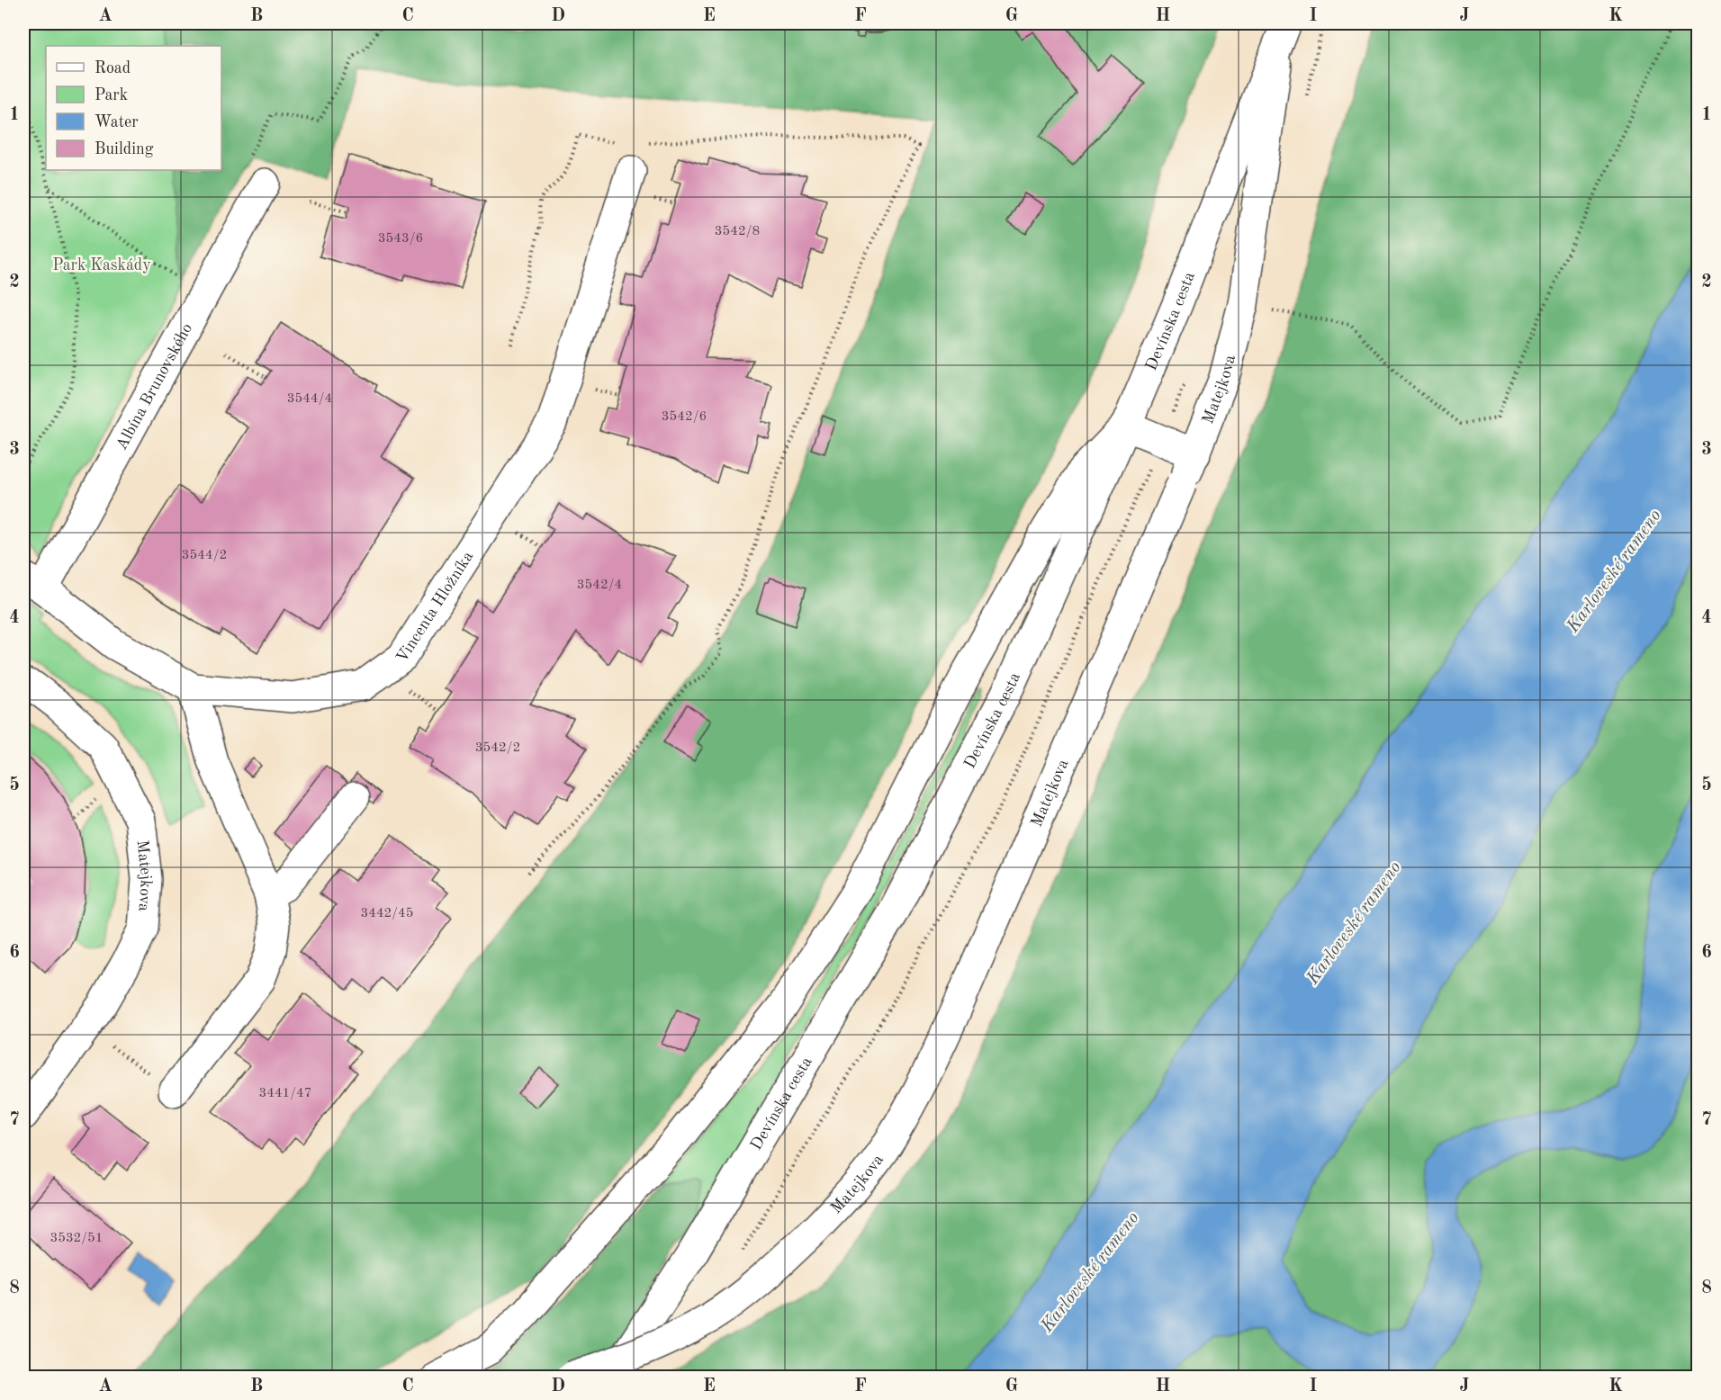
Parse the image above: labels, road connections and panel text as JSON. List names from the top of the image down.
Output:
{
  "streets": {
    "street": [
      "Devínska cesta",
      "Albína Brunovského",
      "Matejkova",
      "Vincenta Hložníka"
    ]
  },
  "crossings": [
    ["Devínska cesta", "Matejkova"],
    ["Albína Brunovského", "Vincenta Hložníka"]
  ],
  "water": ["Karloveské rameno"],
  "parks": ["Park Kaskády"],
  "house_numbers": [
    "3542/8",
    "3543/6",
    "3544/4",
    "3542/6",
    "3544/2",
    "3542/4",
    "3542/2",
    "3442/45",
    "3441/47",
    "3532/51"
  ],
  "legend": [
    "Road",
    "Park",
    "Water",
    "Building"
  ],
  "grid": {
    "columns": [
      "A",
      "B",
      "C",
      "D",
      "E",
      "F",
      "G",
      "H",
      "I",
      "J",
      "K"
    ],
    "rows": [
      "1",
      "2",
      "3",
      "4",
      "5",
      "6",
      "7",
      "8"
    ]
  }
}
